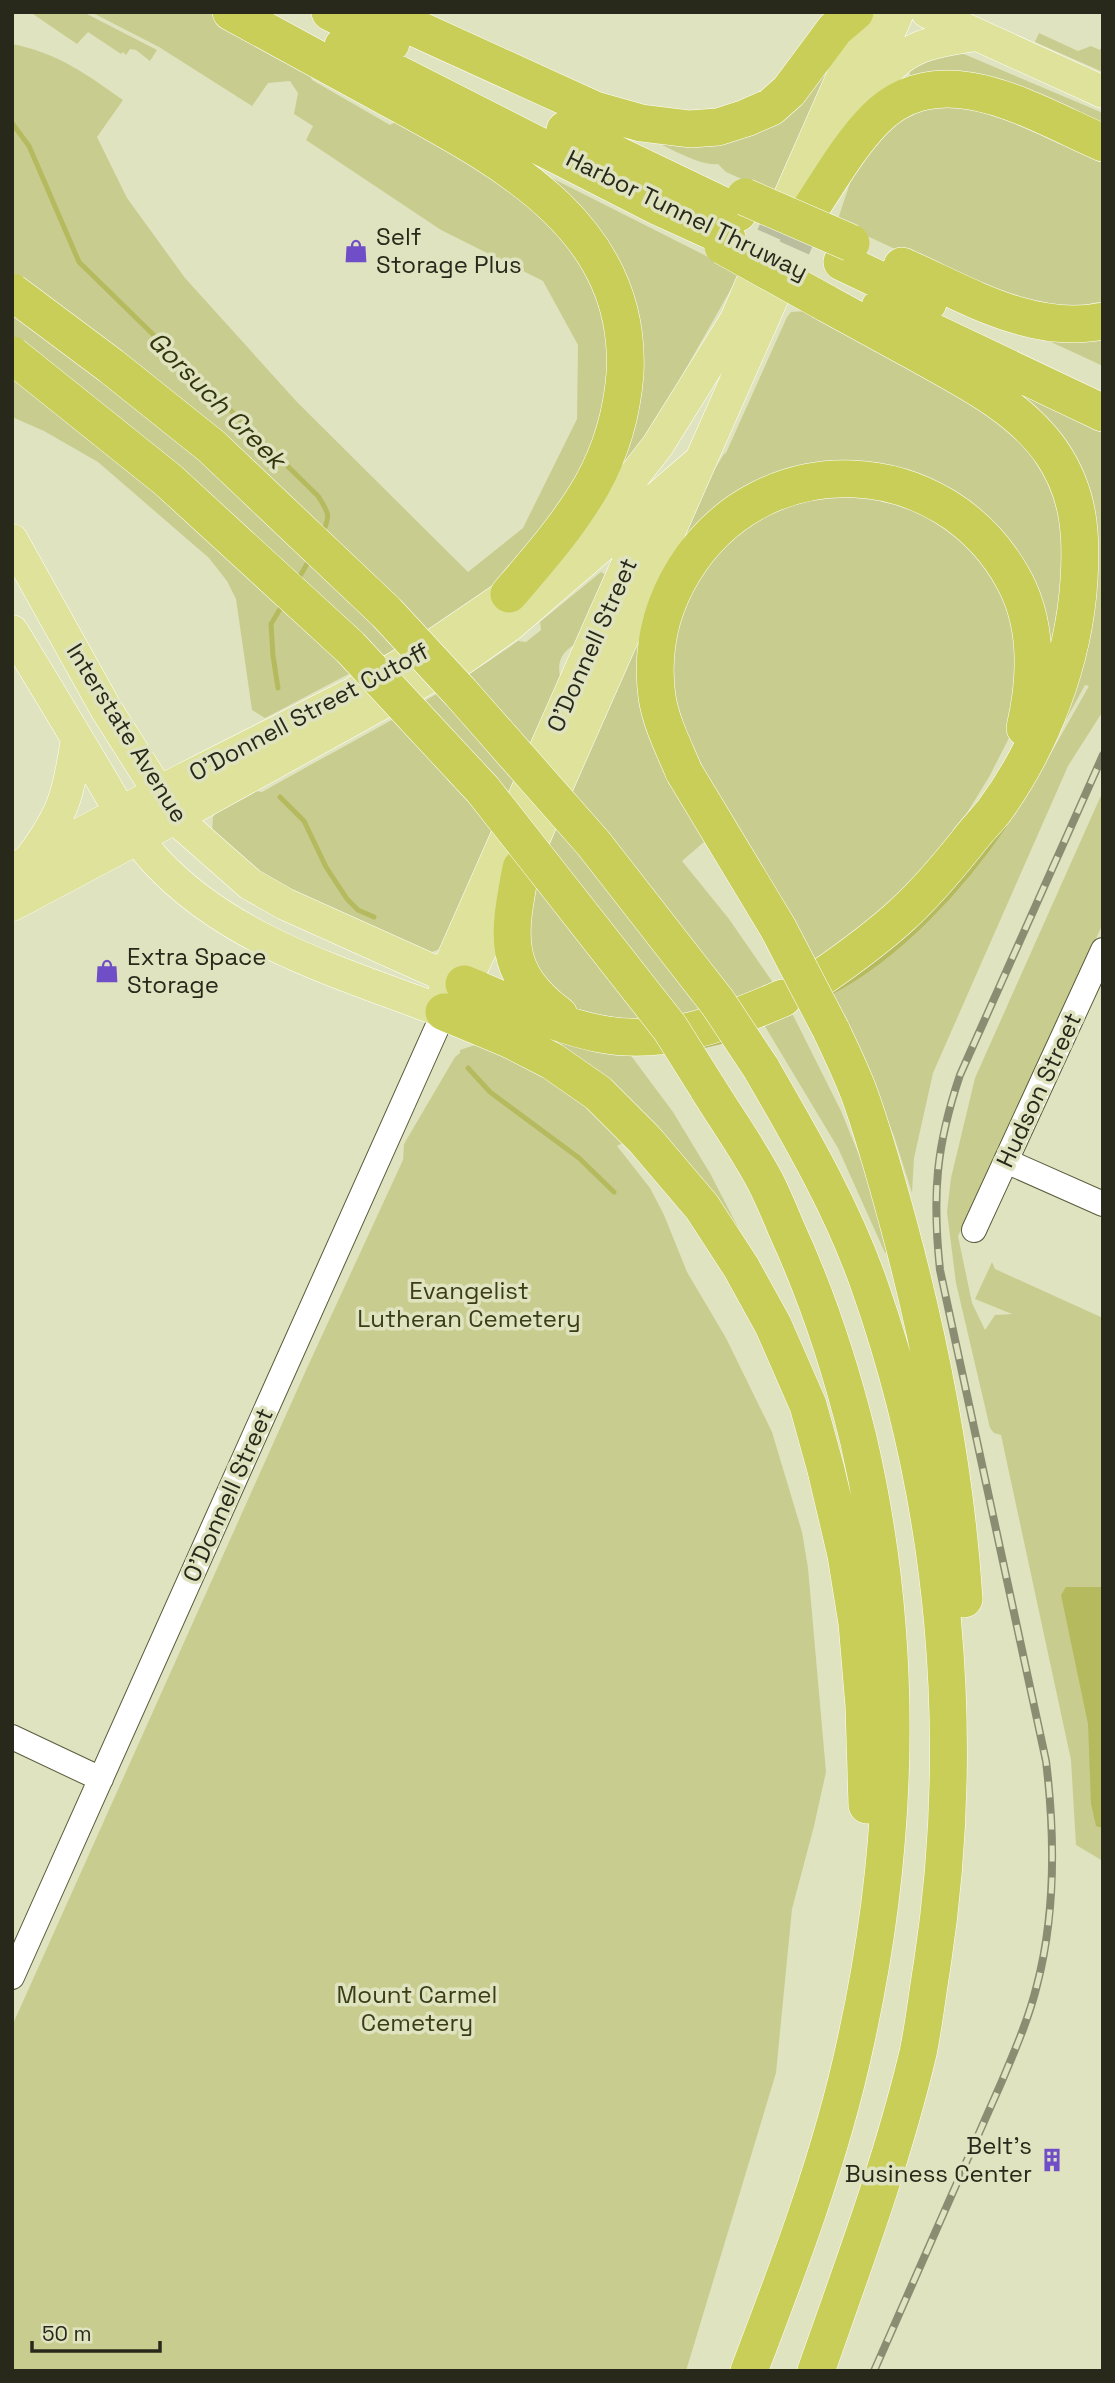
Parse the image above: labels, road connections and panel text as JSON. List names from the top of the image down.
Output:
{
  "streets": {
    "highway": ["Harbor Tunnel Thruway"],
    "main road": ["O'Donnell Street", "O'Donnell Street Cutoff", "Interstate Avenue"],
    "street": ["Hudson Street"]
  },
  "crossings": [
    ["O'Donnell Street", "O'Donnell Street Cutoff"],
    ["O'Donnell Street", "Interstate Avenue"],
    ["O'Donnell Street Cutoff", "Interstate Avenue"]
  ],
  "water": ["Gorsuch Creek"],
  "parks": ["Evangelist Lutheran Cemetery", "Mount Carmel Cemetery"],
  "places": {
    "shop": ["Self Storage Plus", "Extra Space Storage"],
    "building": ["Belt's Business Center"]
  },
  "scale_bar": "50 m"
}
